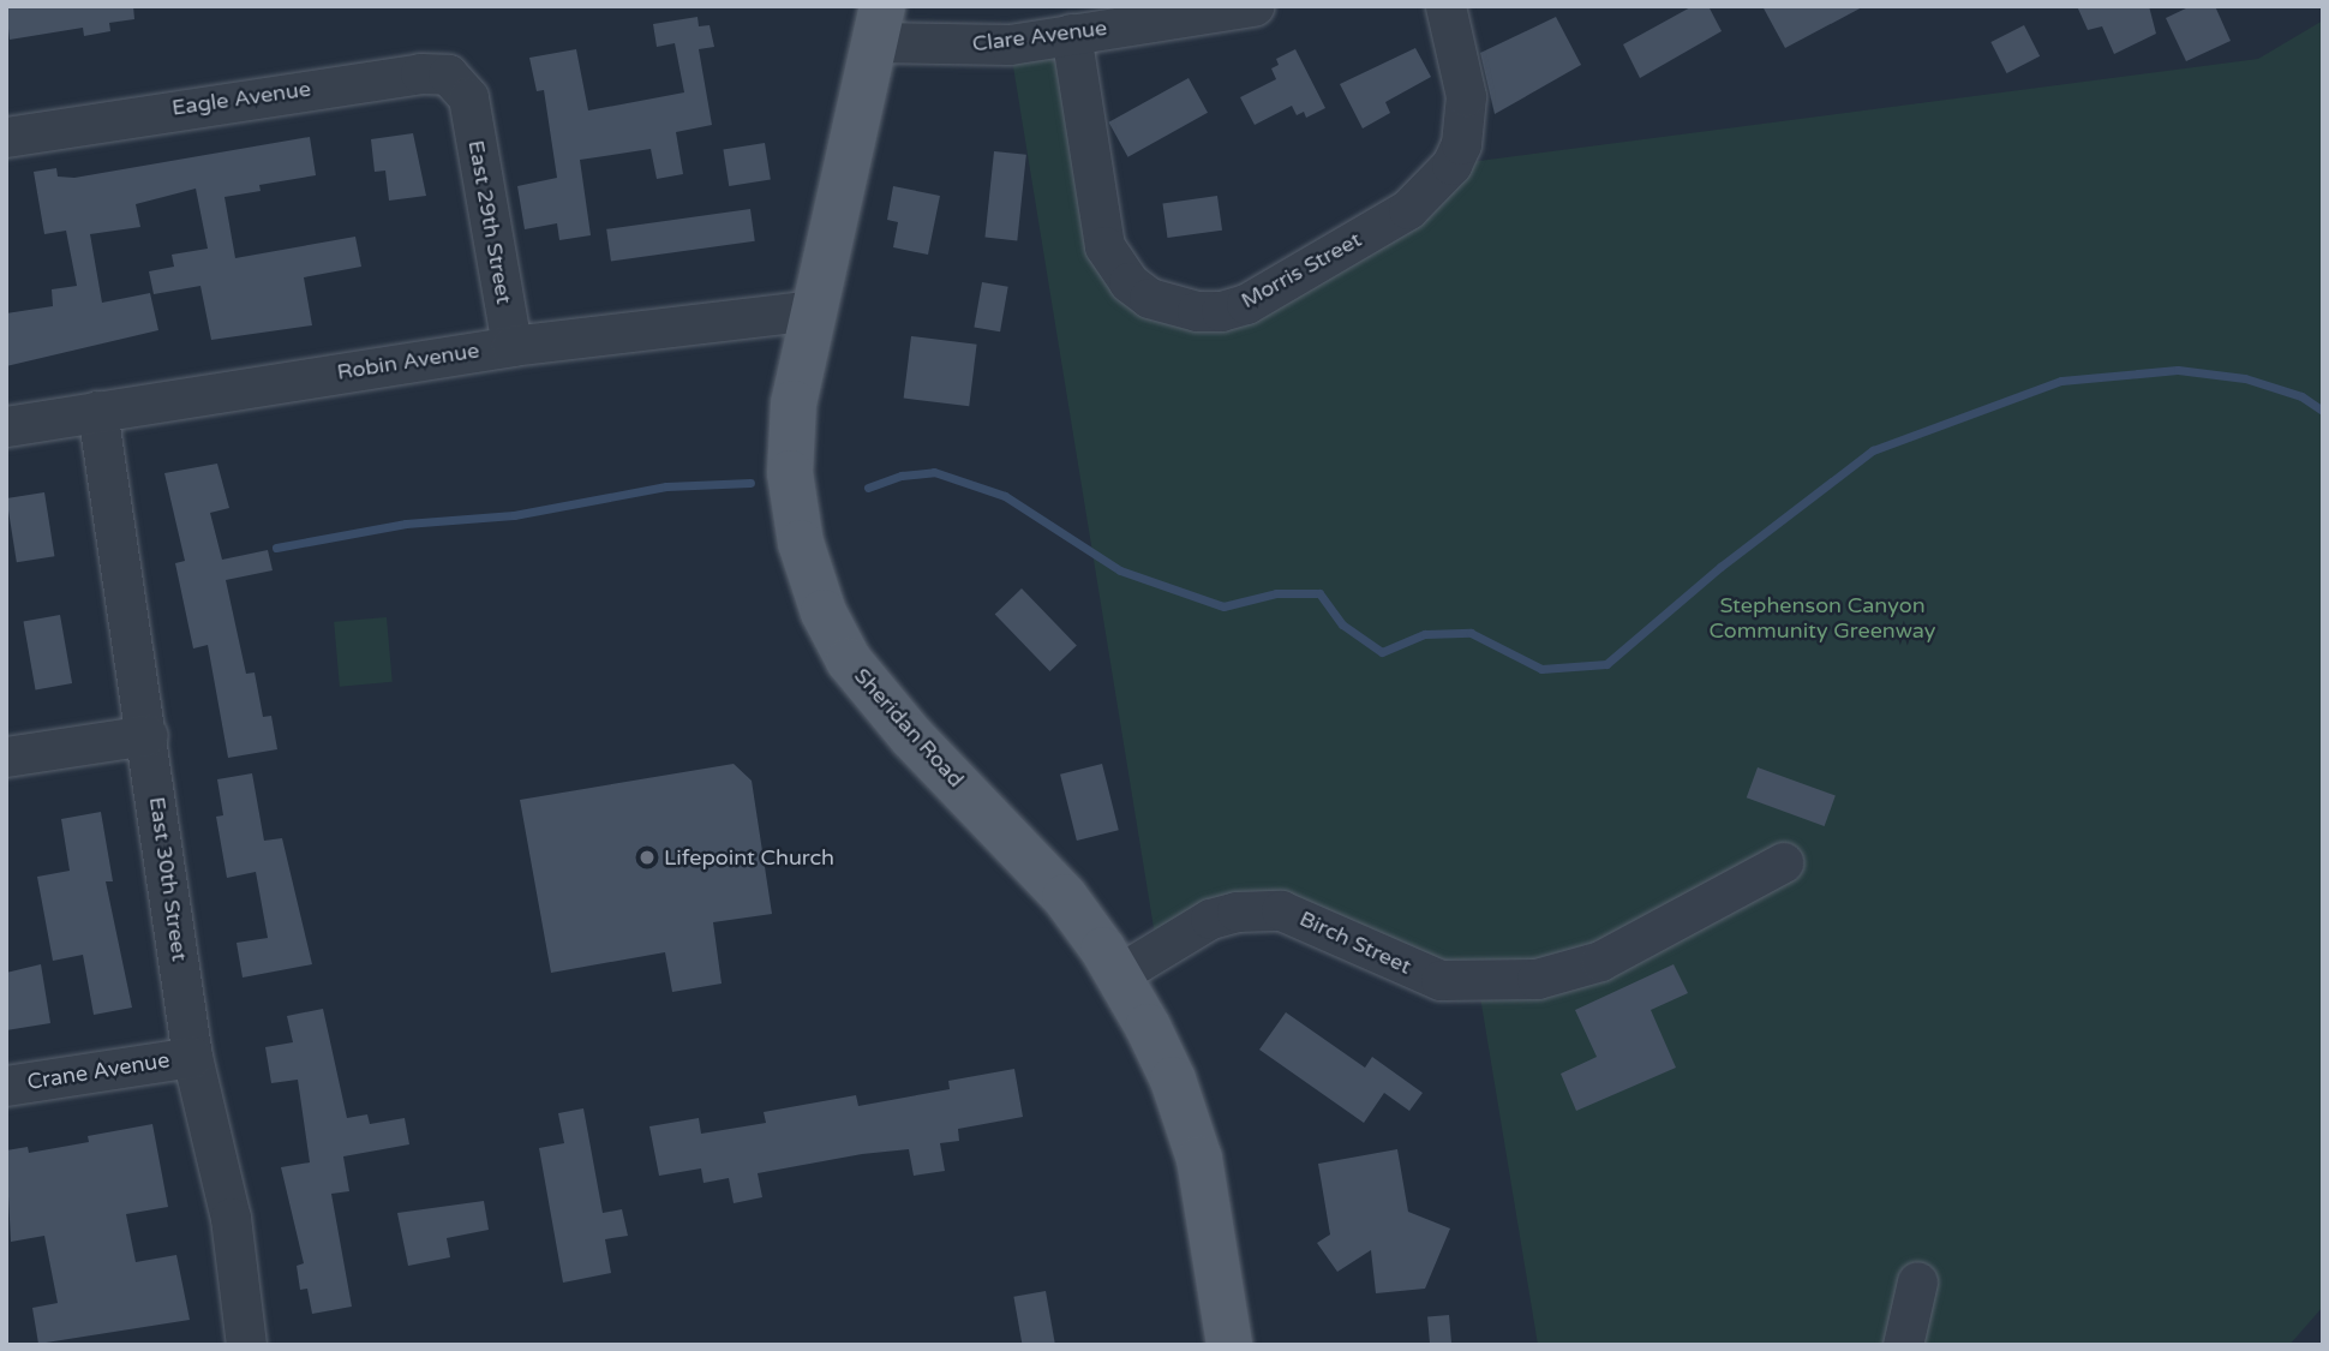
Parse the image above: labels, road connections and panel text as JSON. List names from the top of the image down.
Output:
{
  "streets": {
    "main road": ["Sheridan Road"],
    "street": [
      "Clare Avenue",
      "Eagle Avenue",
      "East 29th Street",
      "Morris Street",
      "Robin Avenue",
      "East 30th Street",
      "Birch Street",
      "Crane Avenue"
    ]
  },
  "crossings": [
    ["Clare Avenue", "Morris Street"],
    ["Clare Avenue", "Sheridan Road"],
    ["Eagle Avenue", "East 29th Street"],
    ["East 29th Street", "Robin Avenue"],
    ["Robin Avenue", "Sheridan Road"],
    ["Robin Avenue", "East 30th Street"],
    ["Sheridan Road", "Birch Street"],
    ["East 30th Street", "Crane Avenue"]
  ],
  "parks": ["Stephenson Canyon Community Greenway"],
  "places": ["Lifepoint Church"]
}
